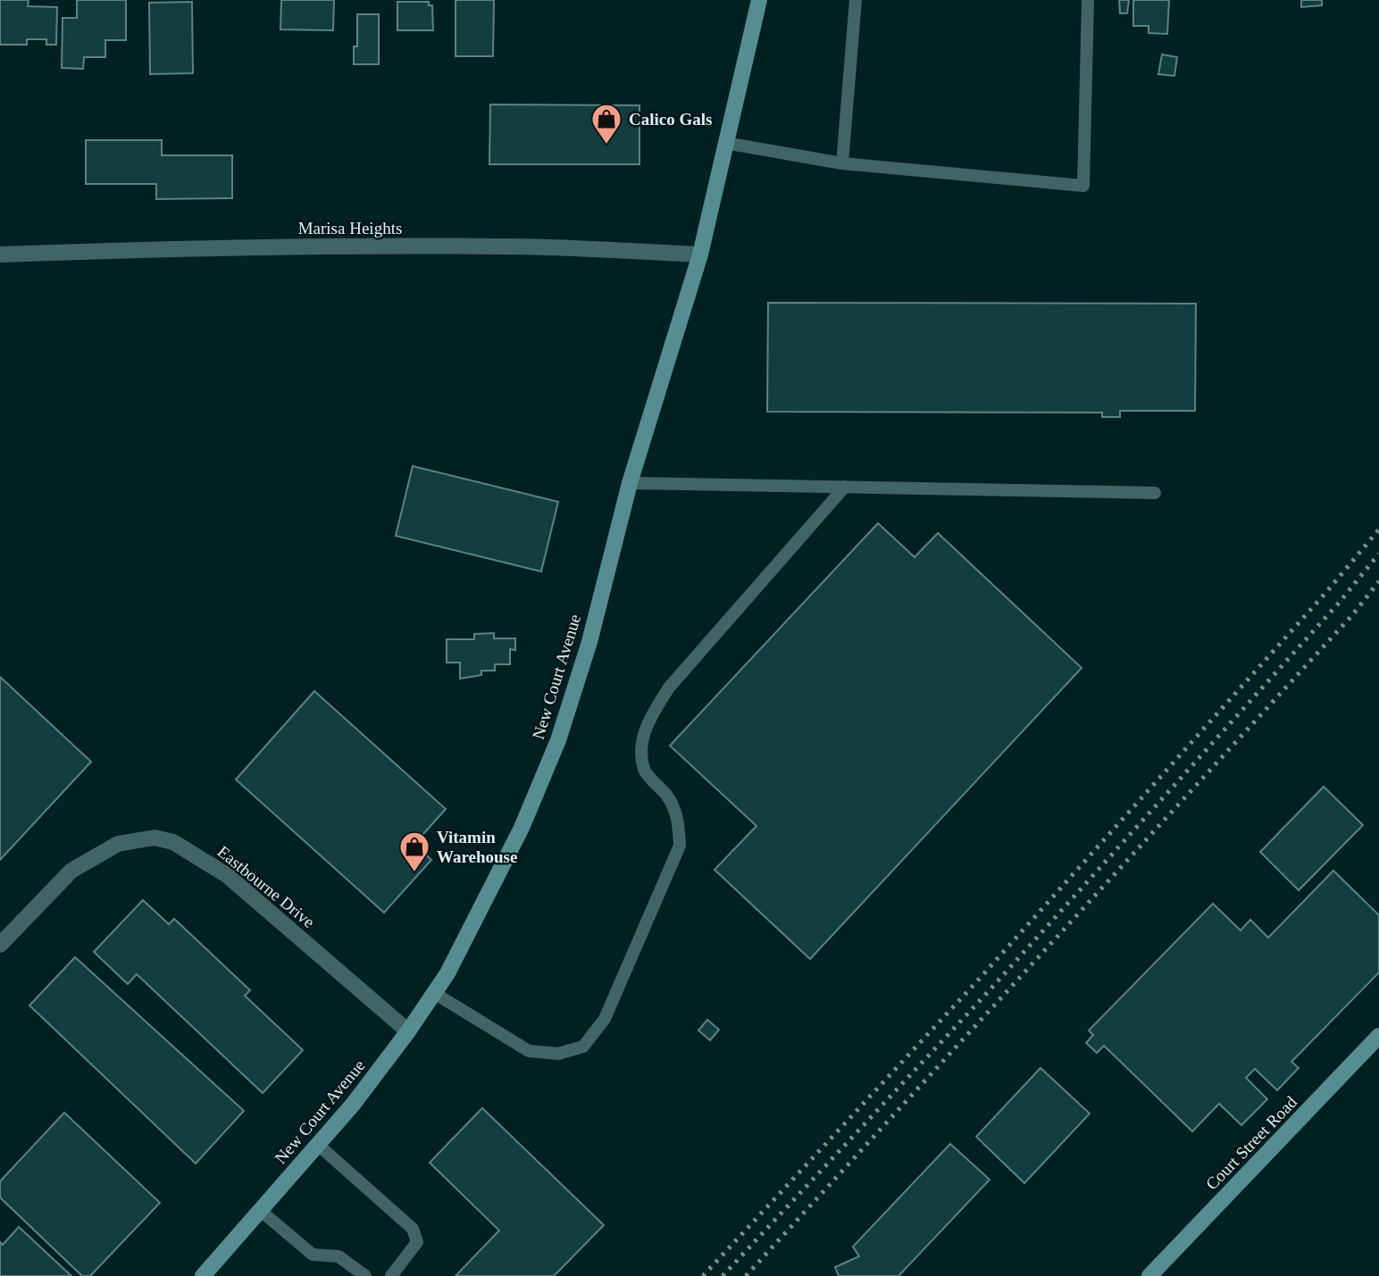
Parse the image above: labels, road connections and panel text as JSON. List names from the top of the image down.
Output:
{
  "streets": {
    "main road": ["New Court Avenue", "Court Street Road"],
    "street": ["Marisa Heights", "Eastbourne Drive"]
  },
  "crossings": [
    ["Marisa Heights", "New Court Avenue"],
    ["New Court Avenue", "Eastbourne Drive"]
  ],
  "places": {
    "shop": ["Calico Gals", "Vitamin Warehouse"]
  }
}
